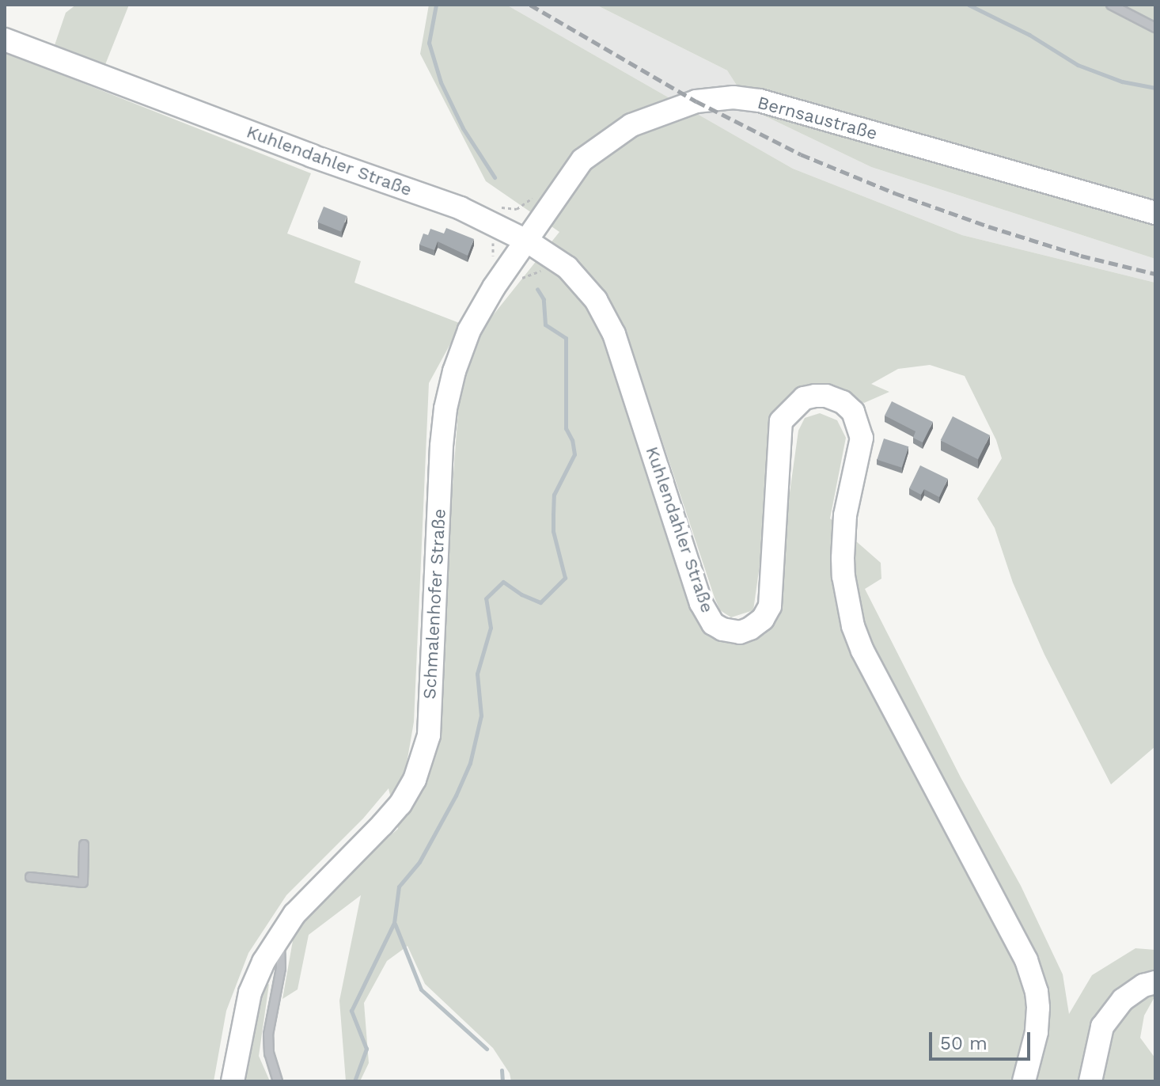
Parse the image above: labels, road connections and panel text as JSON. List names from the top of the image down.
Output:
{
  "streets": {
    "main road": ["Bernsaustraße", "Kuhlendahler Straße", "Schmalenhofer Straße"]
  },
  "crossings": [
    ["Bernsaustraße", "Kuhlendahler Straße"],
    ["Bernsaustraße", "Schmalenhofer Straße"],
    ["Kuhlendahler Straße", "Schmalenhofer Straße"]
  ],
  "scale_bar": "50 m"
}
